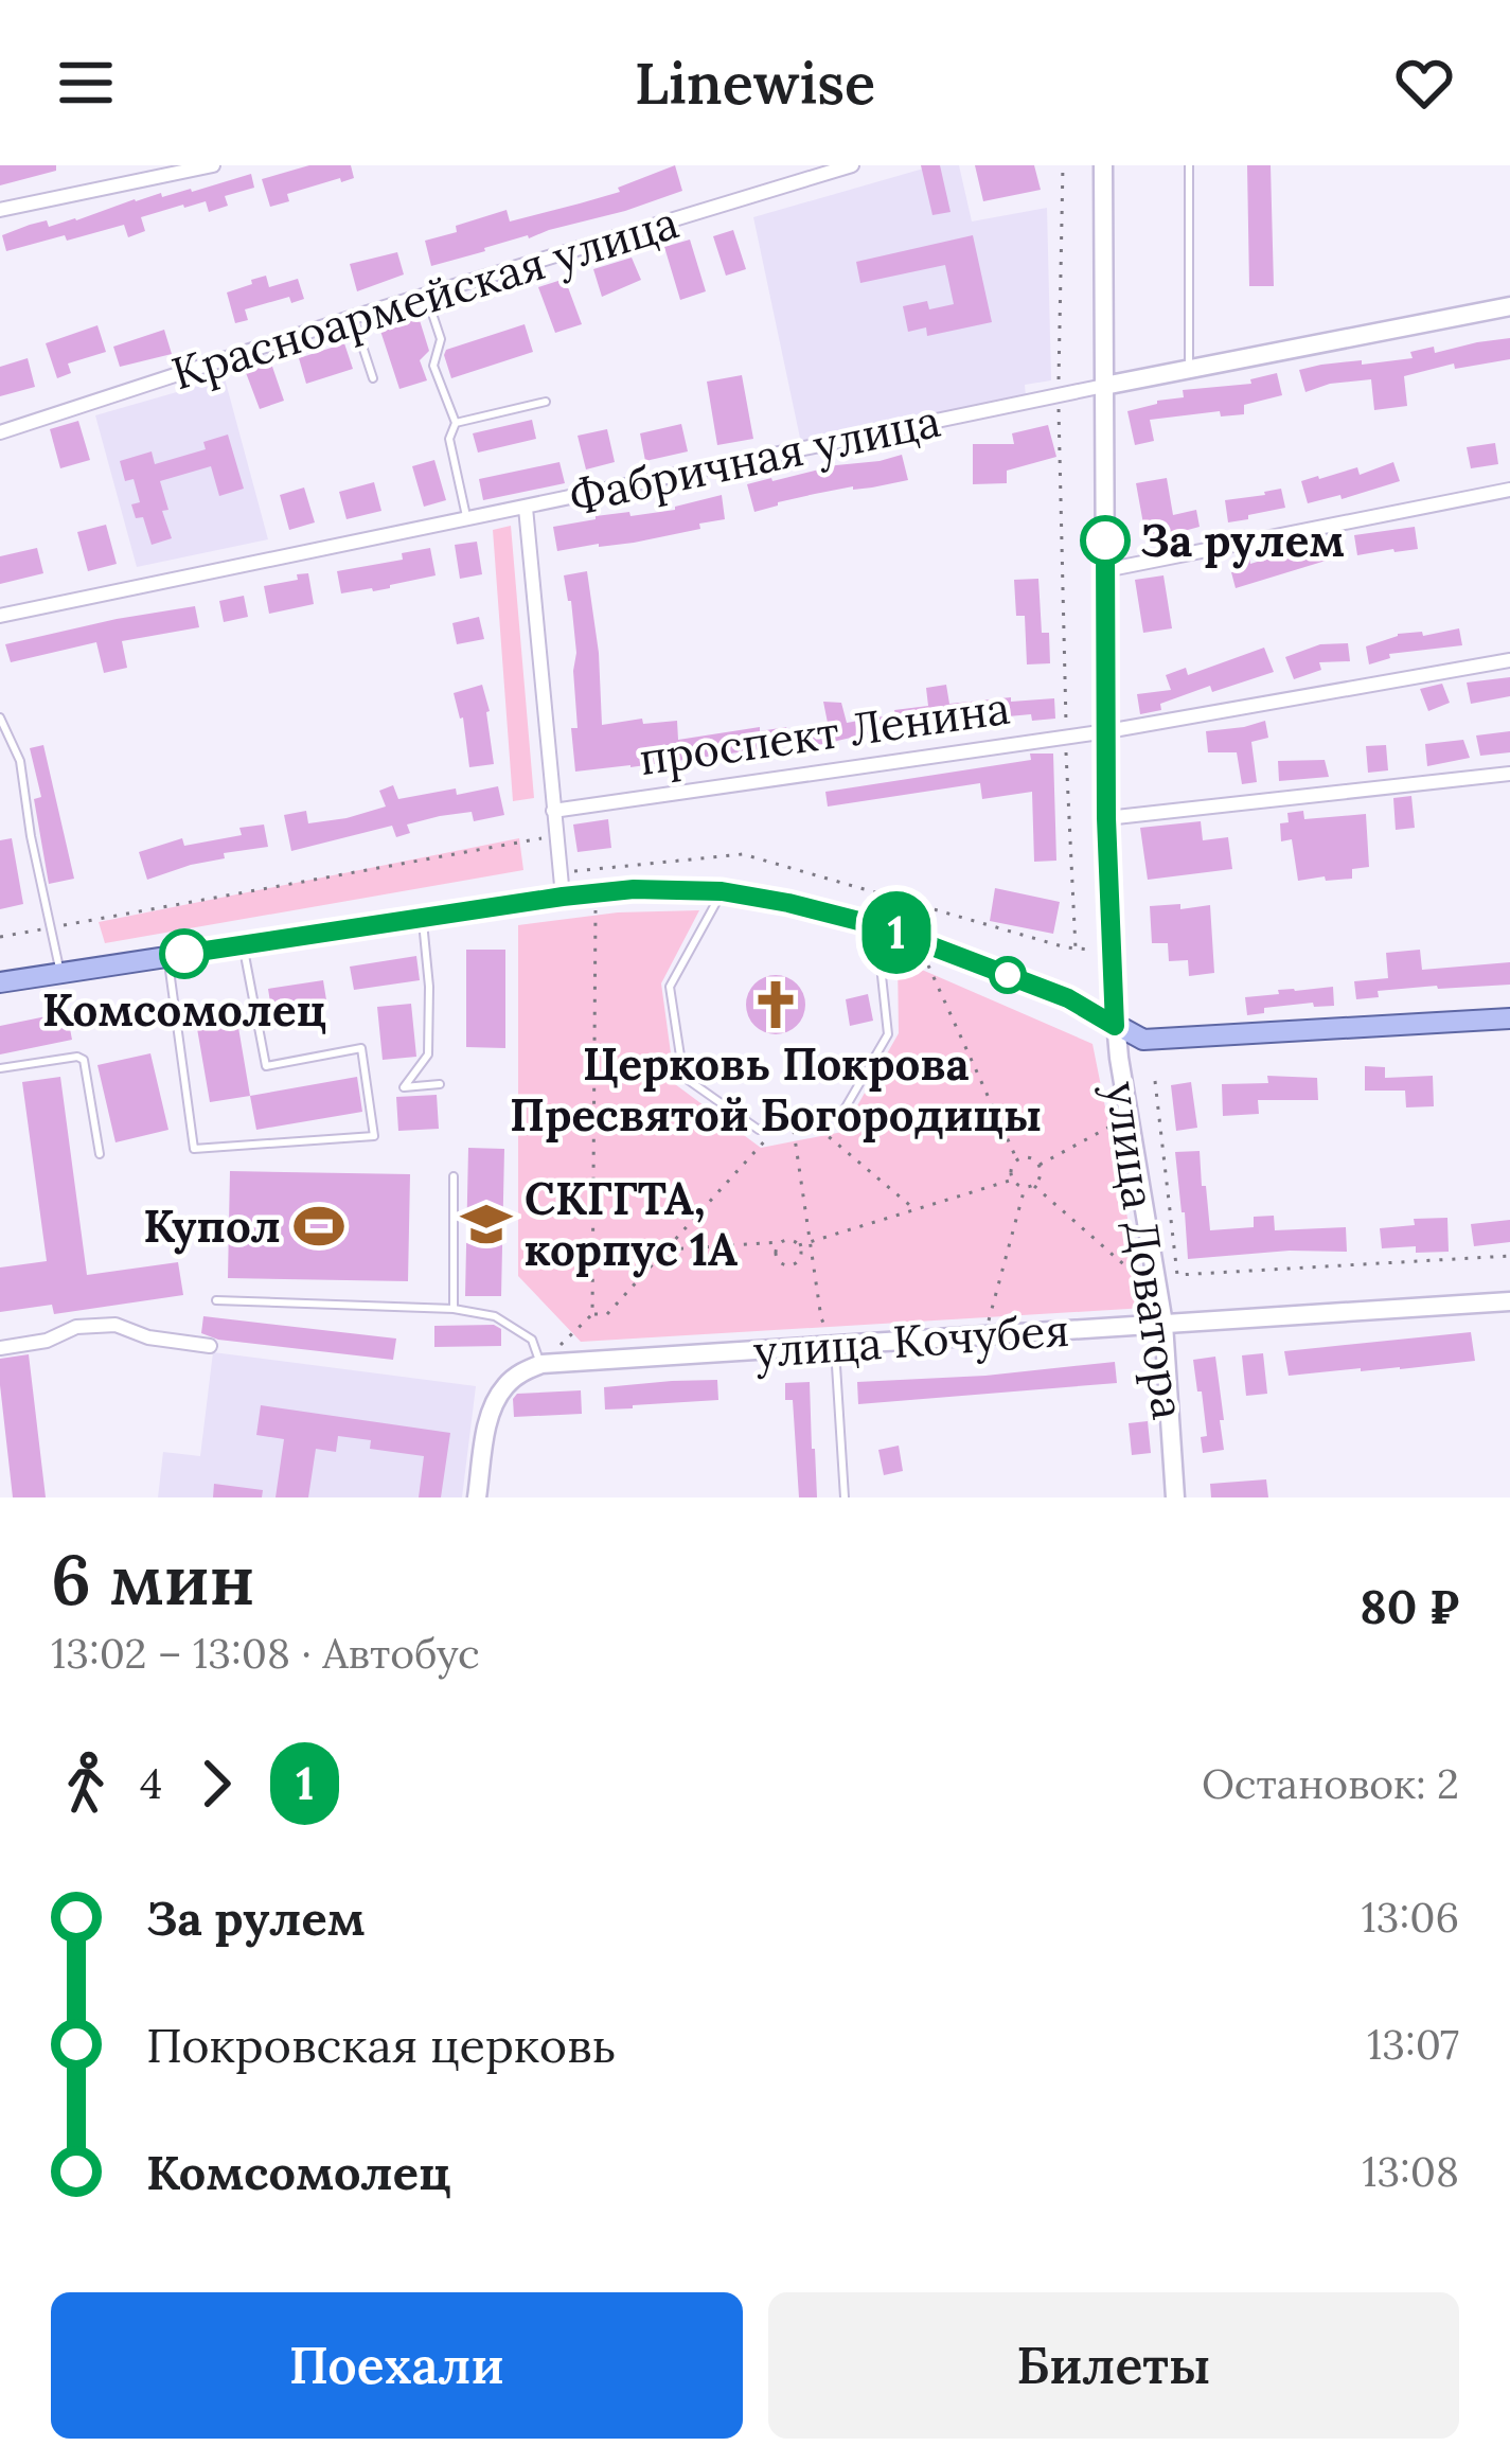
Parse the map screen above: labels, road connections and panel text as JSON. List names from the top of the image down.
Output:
{
  "streets": {
    "street": [
      "Красноармейская улица",
      "Фабричная улица",
      "проспект Ленина",
      "улица Доватора",
      "улица Кочубея"
    ]
  },
  "crossings": [
    ["Фабричная улица", "улица Доватора"],
    ["проспект Ленина", "улица Доватора"],
    ["улица Доватора", "улица Кочубея"]
  ],
  "places": {
    "other": ["За рулем", "Комсомолец"],
    "church": ["Церковь Покрова Пресвятой Богородицы"],
    "school or university": ["СКГГТА, корпус 1А"],
    "sports": ["Купол"]
  },
  "lines": ["bus line 1"],
  "page": {
    "header": "Linewise",
    "on_map": "1",
    "heading": ["6 мин", "13:02 – 13:08 · Автобус", "80 ₽"],
    "legs": ["4", "1", "Остановок: 2"],
    "list": [
      {
        "name": "За рулем",
        "value": "13:06"
      },
      {
        "name": "Покровская церковь",
        "value": "13:07"
      },
      {
        "name": "Комсомолец",
        "value": "13:08"
      }
    ],
    "buttons": ["Поехали", "Билеты"]
  }
}
